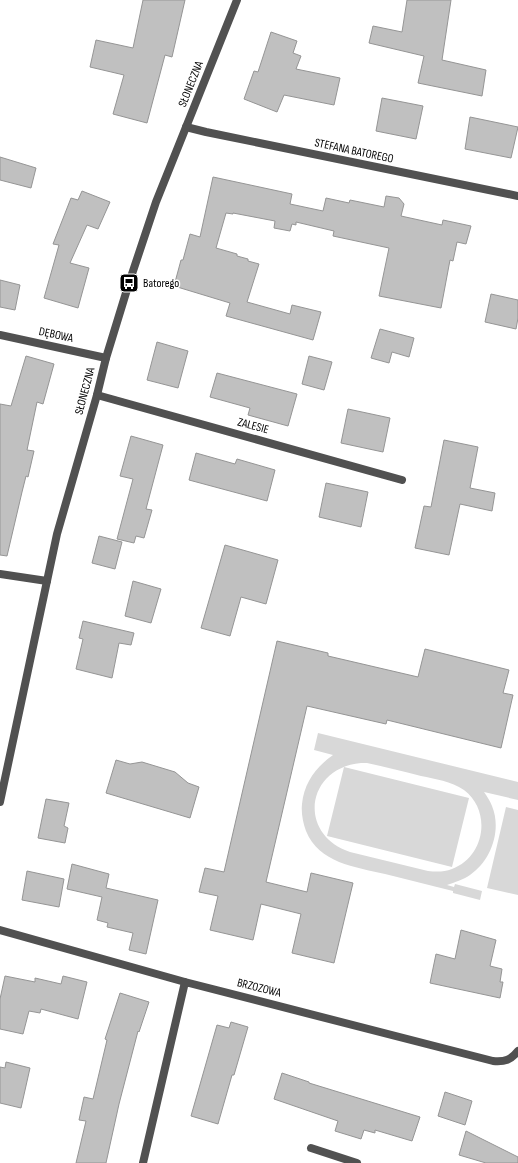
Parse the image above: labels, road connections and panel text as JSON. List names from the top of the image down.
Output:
{
  "streets": {
    "street": [
      "SŁONECZNA",
      "STEFANA BATOREGO",
      "DĘBOWA",
      "ZALESIE",
      "BRZOZOWA"
    ]
  },
  "crossings": [
    ["SŁONECZNA", "STEFANA BATOREGO"],
    ["SŁONECZNA", "DĘBOWA"],
    ["SŁONECZNA", "ZALESIE"]
  ],
  "places": {
    "bus stop": ["Batorego"]
  }
}
